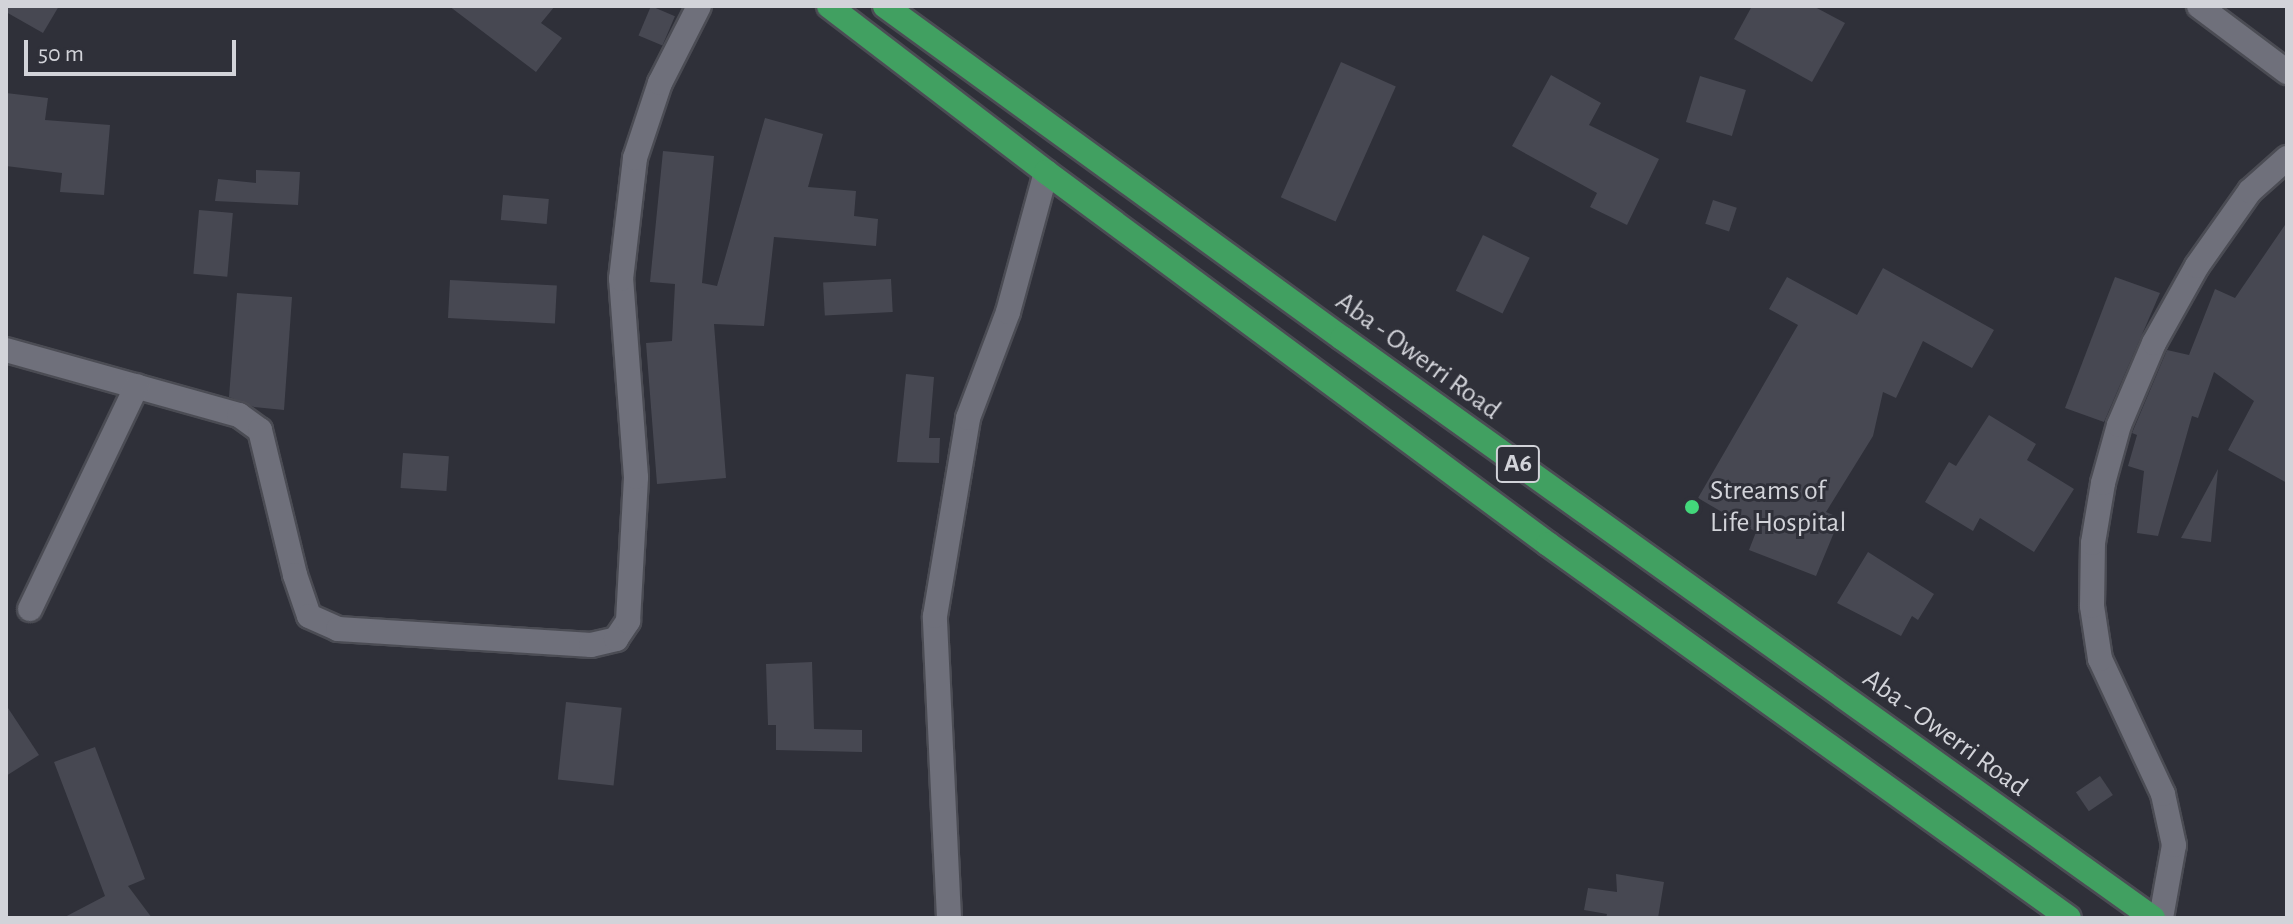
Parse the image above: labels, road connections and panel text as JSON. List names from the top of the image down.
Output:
{
  "streets": {
    "highway": ["Aba - Owerri Road", "A6"]
  },
  "places": ["Streams of Life Hospital"],
  "scale_bar": "50 m"
}
